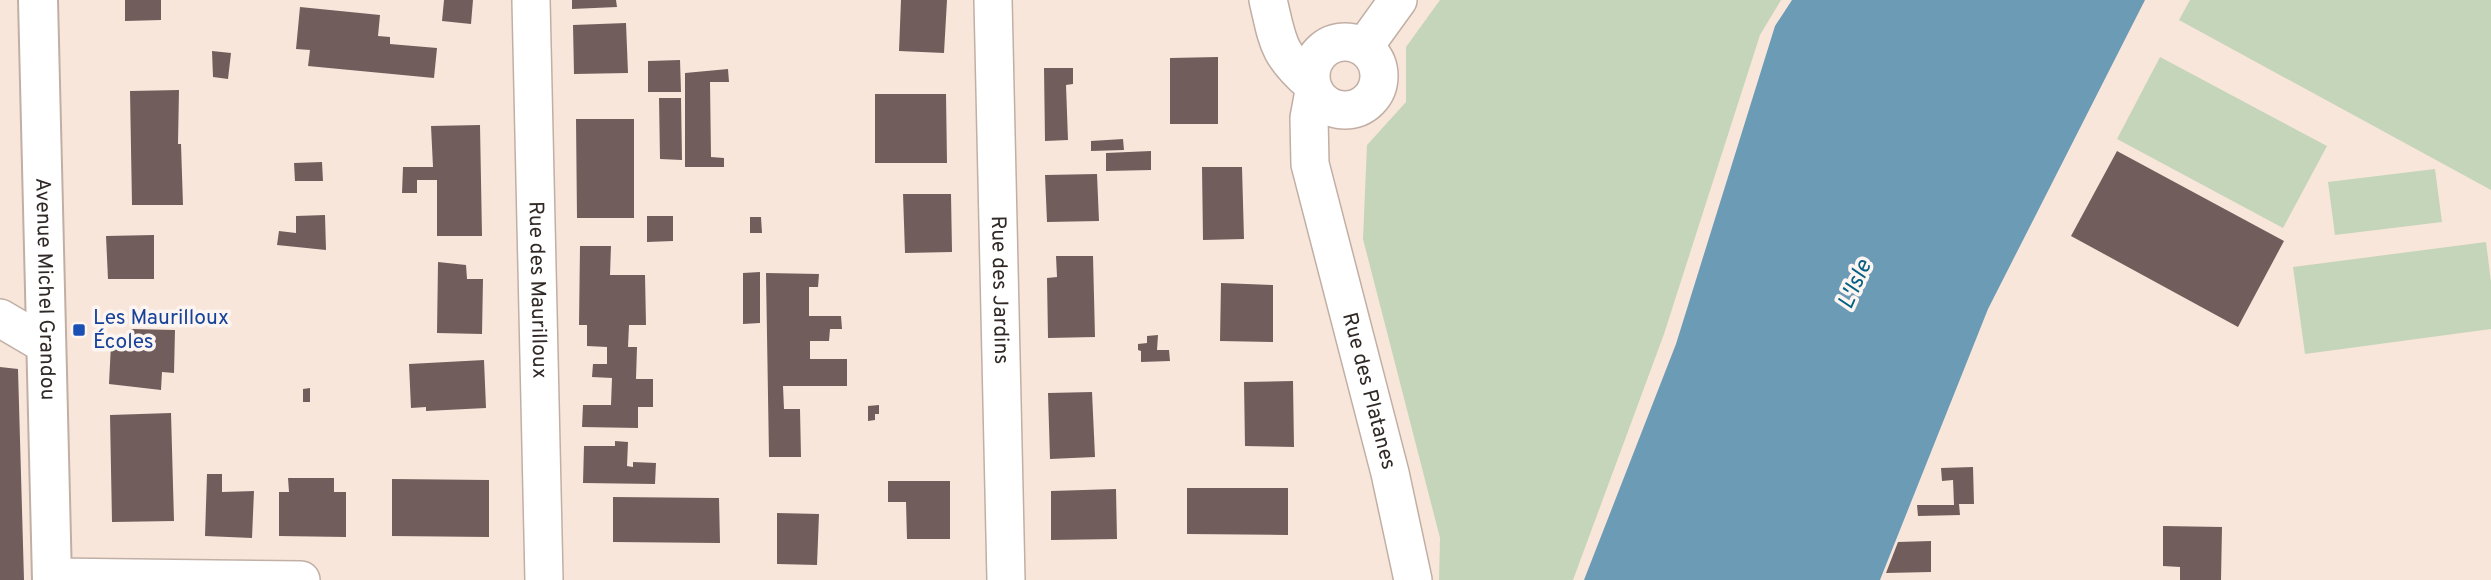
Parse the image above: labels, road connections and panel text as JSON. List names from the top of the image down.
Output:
{
  "streets": {
    "main road": ["Avenue Michel Grandou"],
    "street": ["Rue des Maurilloux", "Rue des Jardins", "Rue des Platanes"]
  },
  "water": ["L'Isle"],
  "places": {
    "transit": ["Les Maurilloux Écoles"]
  }
}
